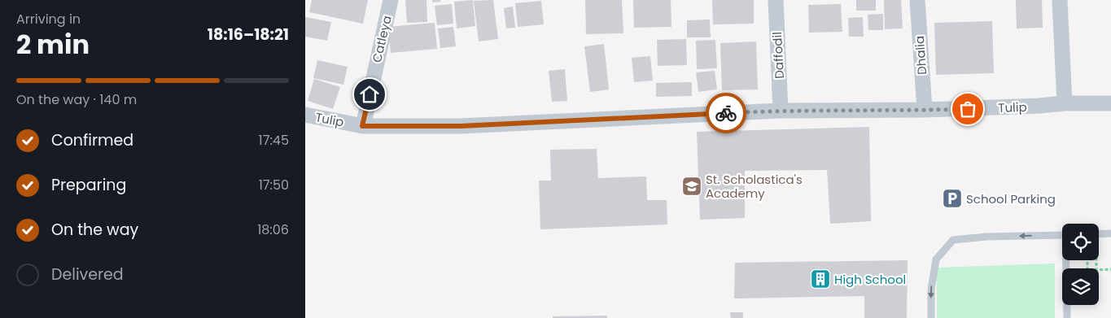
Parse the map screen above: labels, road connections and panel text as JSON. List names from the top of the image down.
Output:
{
  "streets": {
    "street": [
      "Catleya",
      "Daffodil",
      "Dhalia",
      "Tulip"
    ]
  },
  "crossings": [
    ["Catleya", "Tulip"],
    ["Daffodil", "Tulip"],
    ["Dhalia", "Tulip"]
  ],
  "places": {
    "school or university": ["St. Scholastica's Academy"],
    "parking": ["School Parking"],
    "building": ["High School"]
  },
  "page": {
    "heading": ["2 min", "Arriving in", "18:16–18:21"],
    "bar": "On the way · 140 m",
    "list": [
      ["Confirmed", "17:45"],
      ["Preparing", "17:50"],
      ["On the way", "18:06"],
      "Delivered"
    ]
  }
}
